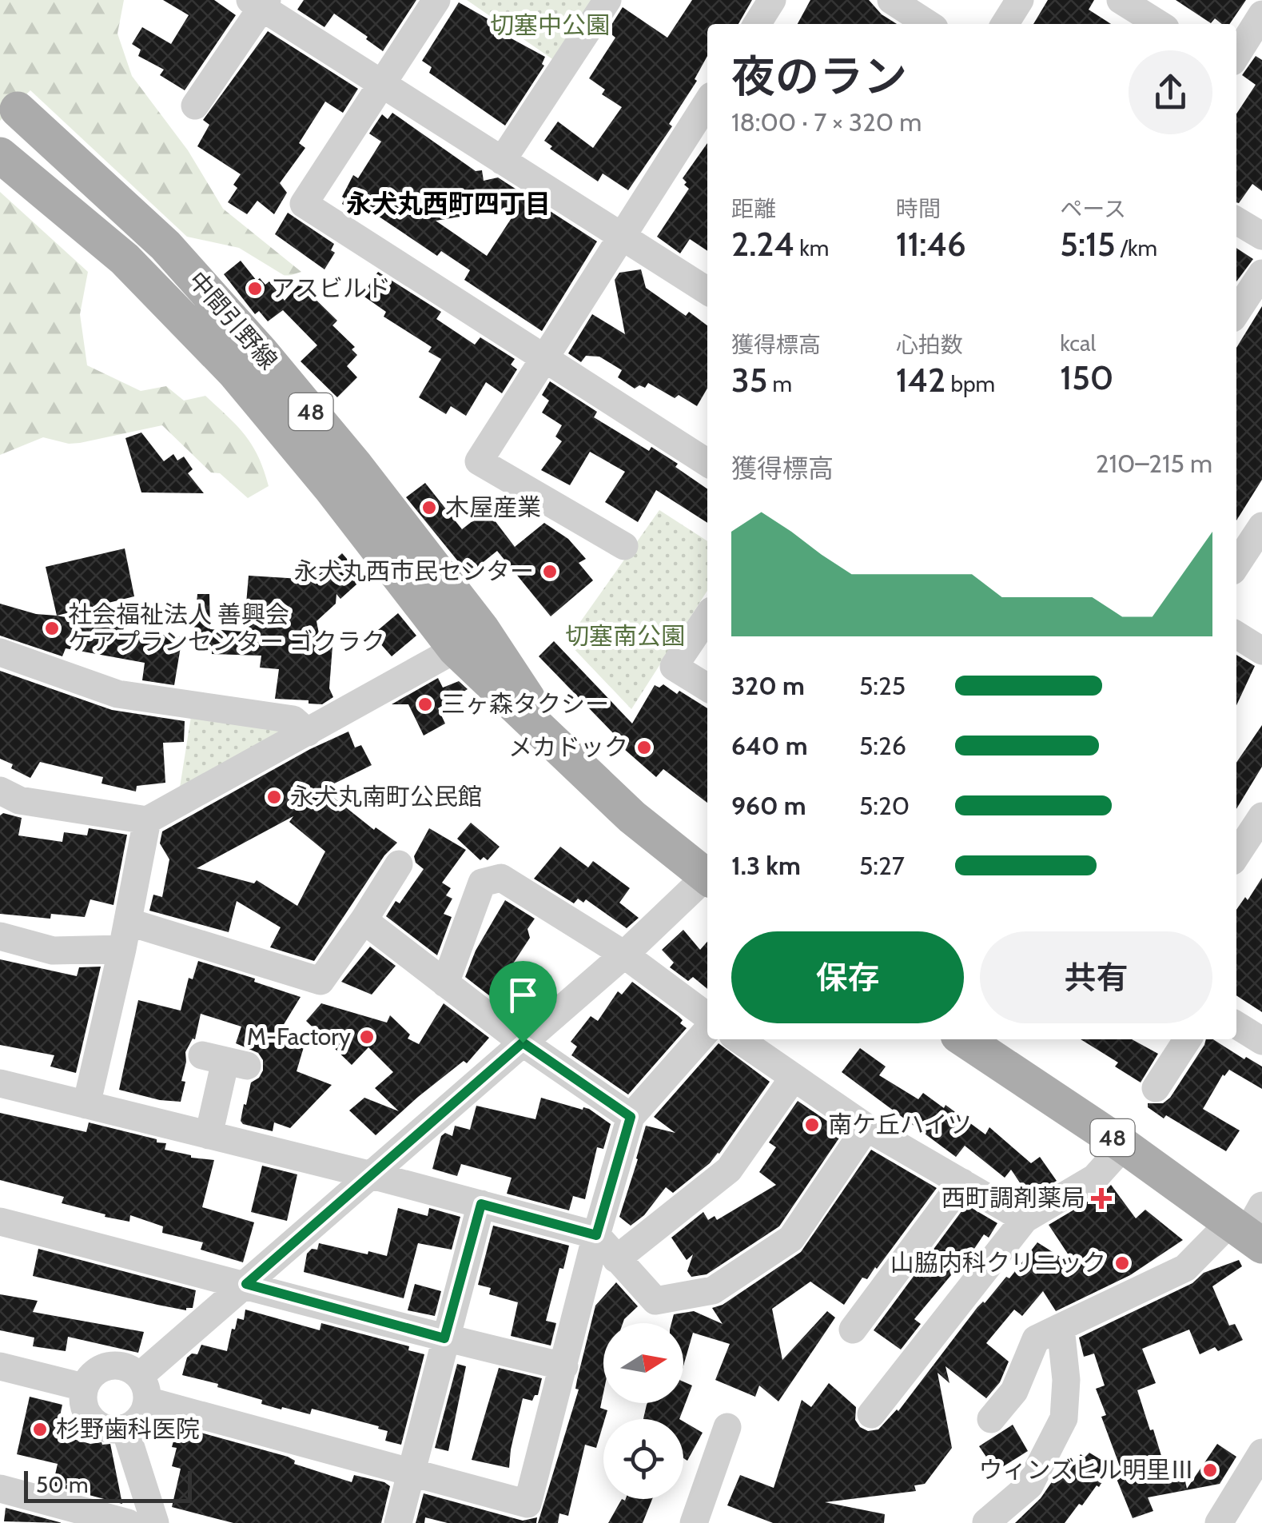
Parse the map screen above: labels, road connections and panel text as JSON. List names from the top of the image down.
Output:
{
  "streets": {
    "main road": ["中間引野線", "48"]
  },
  "districts": ["永犬丸西町四丁目"],
  "parks": ["切塞中公園", "切塞南公園"],
  "places": {
    "other": [
      "アスビルド",
      "木屋産業",
      "永犬丸西市民センター",
      "社会福祉法人 善興会 ケアプランセンター ゴクラク",
      "三ヶ森タクシー",
      "メカドック",
      "永犬丸南町公民館",
      "M-Factory",
      "南ケ丘ハイツ",
      "山脇内科クリニック",
      "杉野歯科医院",
      "ウィンズヒル明里Ⅲ"
    ],
    "health": ["西町調剤薬局"]
  },
  "scale_bar": "50 m",
  "north": "right",
  "page": {
    "heading": ["夜のラン", "18:00 · 7 × 320 m"],
    "stats": [
      ["距離", "2.24 km"],
      ["時間", "11:46"],
      ["ペース", "5:15 /km"],
      ["獲得標高", "35 m"],
      ["心拍数", "142 bpm"],
      ["kcal", "150"]
    ],
    "chart": ["獲得標高", "210–215 m"],
    "list": [
      {
        "name": "320 m",
        "note": "5:25"
      },
      {
        "name": "640 m",
        "note": "5:26"
      },
      {
        "name": "960 m",
        "note": "5:20"
      },
      {
        "name": "1.3 km",
        "note": "5:27"
      }
    ],
    "buttons": ["保存", "共有"],
    "scale": "50 m"
  }
}
